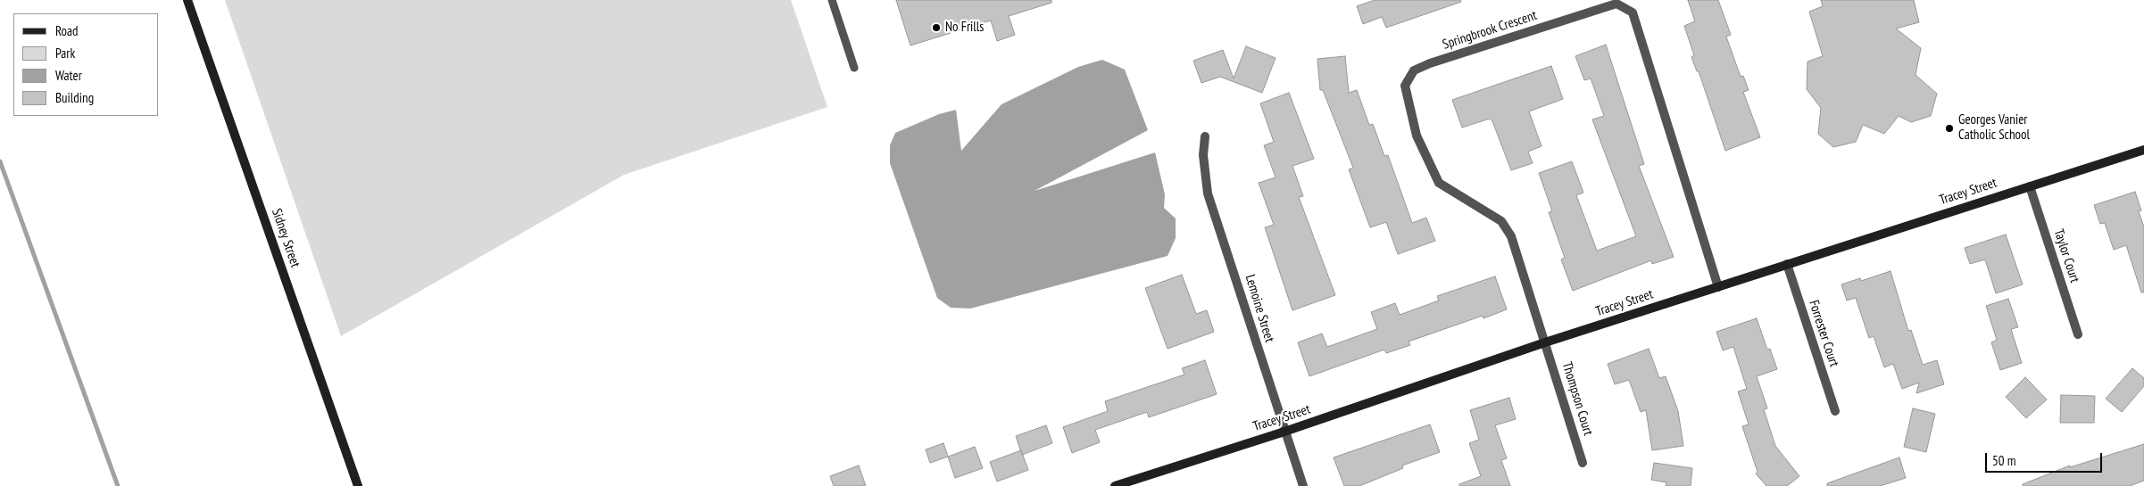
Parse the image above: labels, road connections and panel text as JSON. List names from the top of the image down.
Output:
{
  "streets": {
    "street": [
      "Springbrook Crescent",
      "Tracey Street",
      "Sidney Street",
      "Taylor Court",
      "Lemoine Street",
      "Forrester Court",
      "Thompson Court"
    ]
  },
  "crossings": [
    ["Springbrook Crescent", "Tracey Street"],
    ["Springbrook Crescent", "Thompson Court"],
    ["Tracey Street", "Taylor Court"],
    ["Tracey Street", "Lemoine Street"],
    ["Tracey Street", "Forrester Court"],
    ["Tracey Street", "Thompson Court"]
  ],
  "places": ["No Frills", "Georges Vanier Catholic School"],
  "legend": [
    "Road",
    "Park",
    "Water",
    "Building"
  ],
  "scale_bar": "50 m"
}
